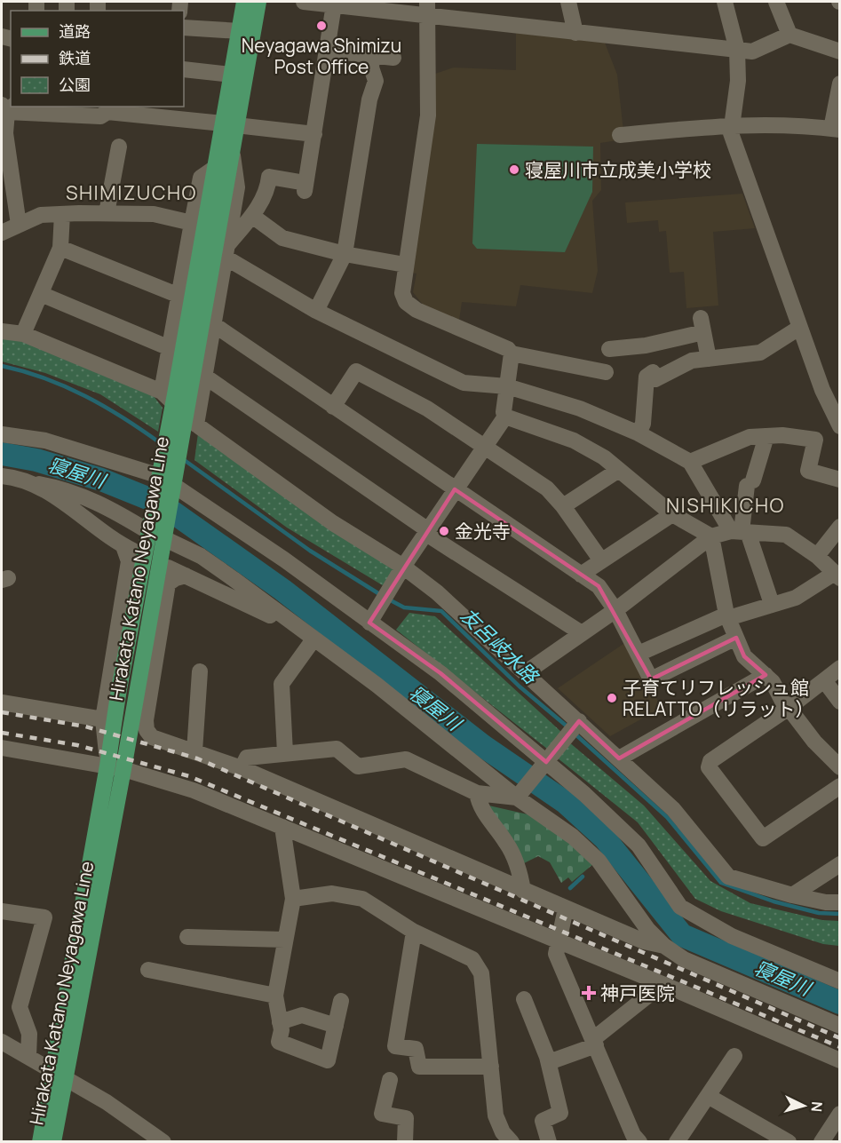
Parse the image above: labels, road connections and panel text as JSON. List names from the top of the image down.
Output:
{
  "streets": {
    "main road": ["Hirakata Katano Neyagawa Line"]
  },
  "districts": ["SHIMIZUCHO", "NISHIKICHO"],
  "water": ["寝屋川", "友呂岐水路"],
  "places": {
    "other": [
      "Neyagawa Shimizu Post Office",
      "寝屋川市立成美小学校",
      "金光寺",
      "子育てリフレッシュ館 RELATTO（リラット）"
    ],
    "health": ["神戸医院"]
  },
  "legend": ["道路", "鉄道", "公園"],
  "north": "right"
}
